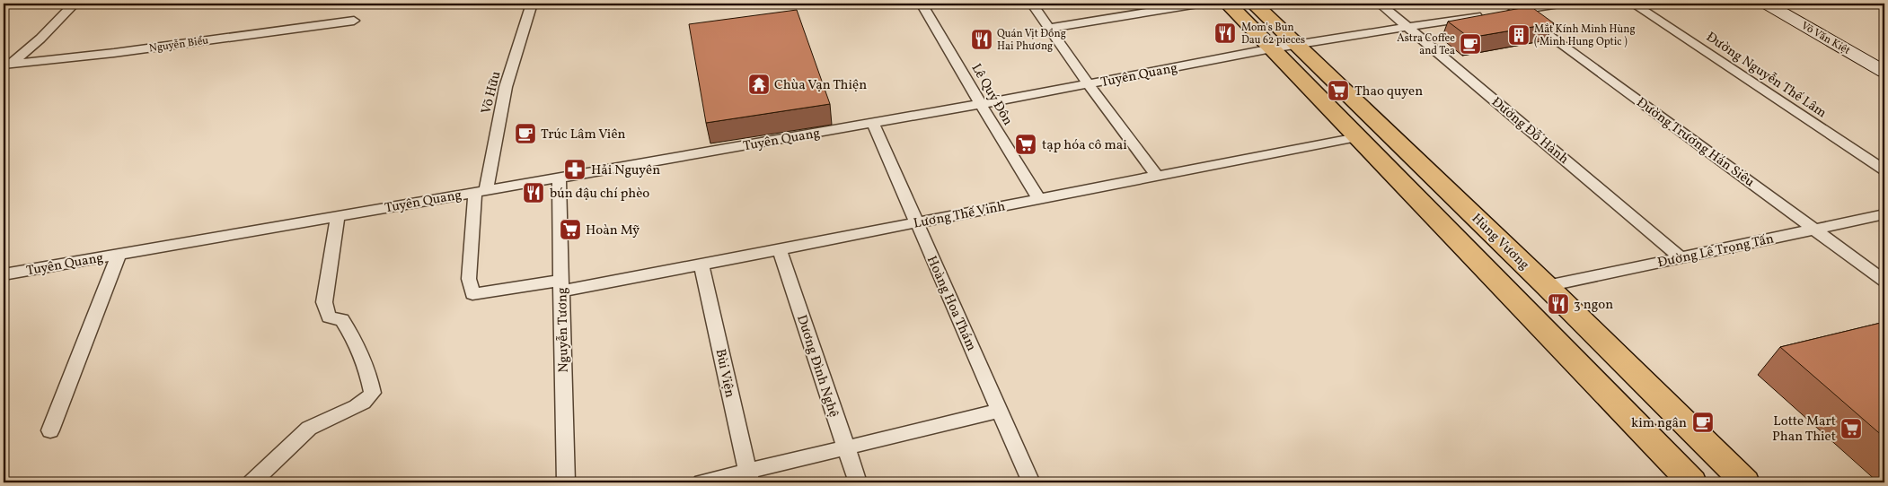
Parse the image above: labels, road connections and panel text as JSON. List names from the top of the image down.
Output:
{
  "streets": {
    "main road": ["Hùng Vương"],
    "street": [
      "Võ Văn Kiệt",
      "Nguyễn Biểu",
      "Tuyên Quang",
      "Đường Nguyễn Thế Lâm",
      "Võ Hữu",
      "Lê Quý Đôn",
      "Đường Đỗ Hành",
      "Đường Trương Hán Siêu",
      "Lương Thế Vinh",
      "Đường Lê Trọng Tấn",
      "Hoàng Hoa Thám",
      "Nguyễn Tương",
      "Dương Đình Nghệ",
      "Bùi Viện"
    ]
  },
  "crossings": [
    ["Tuyên Quang", "Võ Hữu"],
    ["Tuyên Quang", "Lê Quý Đôn"],
    ["Tuyên Quang", "Đường Đỗ Hành"],
    ["Tuyên Quang", "Đường Trương Hán Siêu"],
    ["Tuyên Quang", "Hùng Vương"],
    ["Tuyên Quang", "Hoàng Hoa Thám"],
    ["Tuyên Quang", "Nguyễn Tương"],
    ["Võ Hữu", "Lương Thế Vinh"],
    ["Võ Hữu", "Nguyễn Tương"],
    ["Lê Quý Đôn", "Lương Thế Vinh"],
    ["Đường Đỗ Hành", "Đường Lê Trọng Tấn"],
    ["Đường Trương Hán Siêu", "Đường Lê Trọng Tấn"],
    ["Lương Thế Vinh", "Hoàng Hoa Thám"],
    ["Lương Thế Vinh", "Nguyễn Tương"],
    ["Lương Thế Vinh", "Dương Đình Nghệ"],
    ["Lương Thế Vinh", "Bùi Viện"],
    ["Hùng Vương", "Đường Lê Trọng Tấn"]
  ],
  "places": {
    "restaurant": [
      "Mom's Bun Dau 62 pieces",
      "Quán Vịt Đồng Hai Phương",
      "bún đậu chí phèo",
      "3 ngon"
    ],
    "building": ["Mắt Kính Minh Hùng ( Minh Hung Optic )"],
    "cafe": ["Astra Coffee and Tea", "Trúc Lâm Viên", "kim ngân"],
    "temple": ["Chùa Vạn Thiện"],
    "supermarket": [
      "Thao quyen",
      "tạp hóa cô mai",
      "Hoàn Mỹ",
      "Lotte Mart Phan Thiet"
    ],
    "pharmacy": ["Hải Nguyên"]
  }
}
